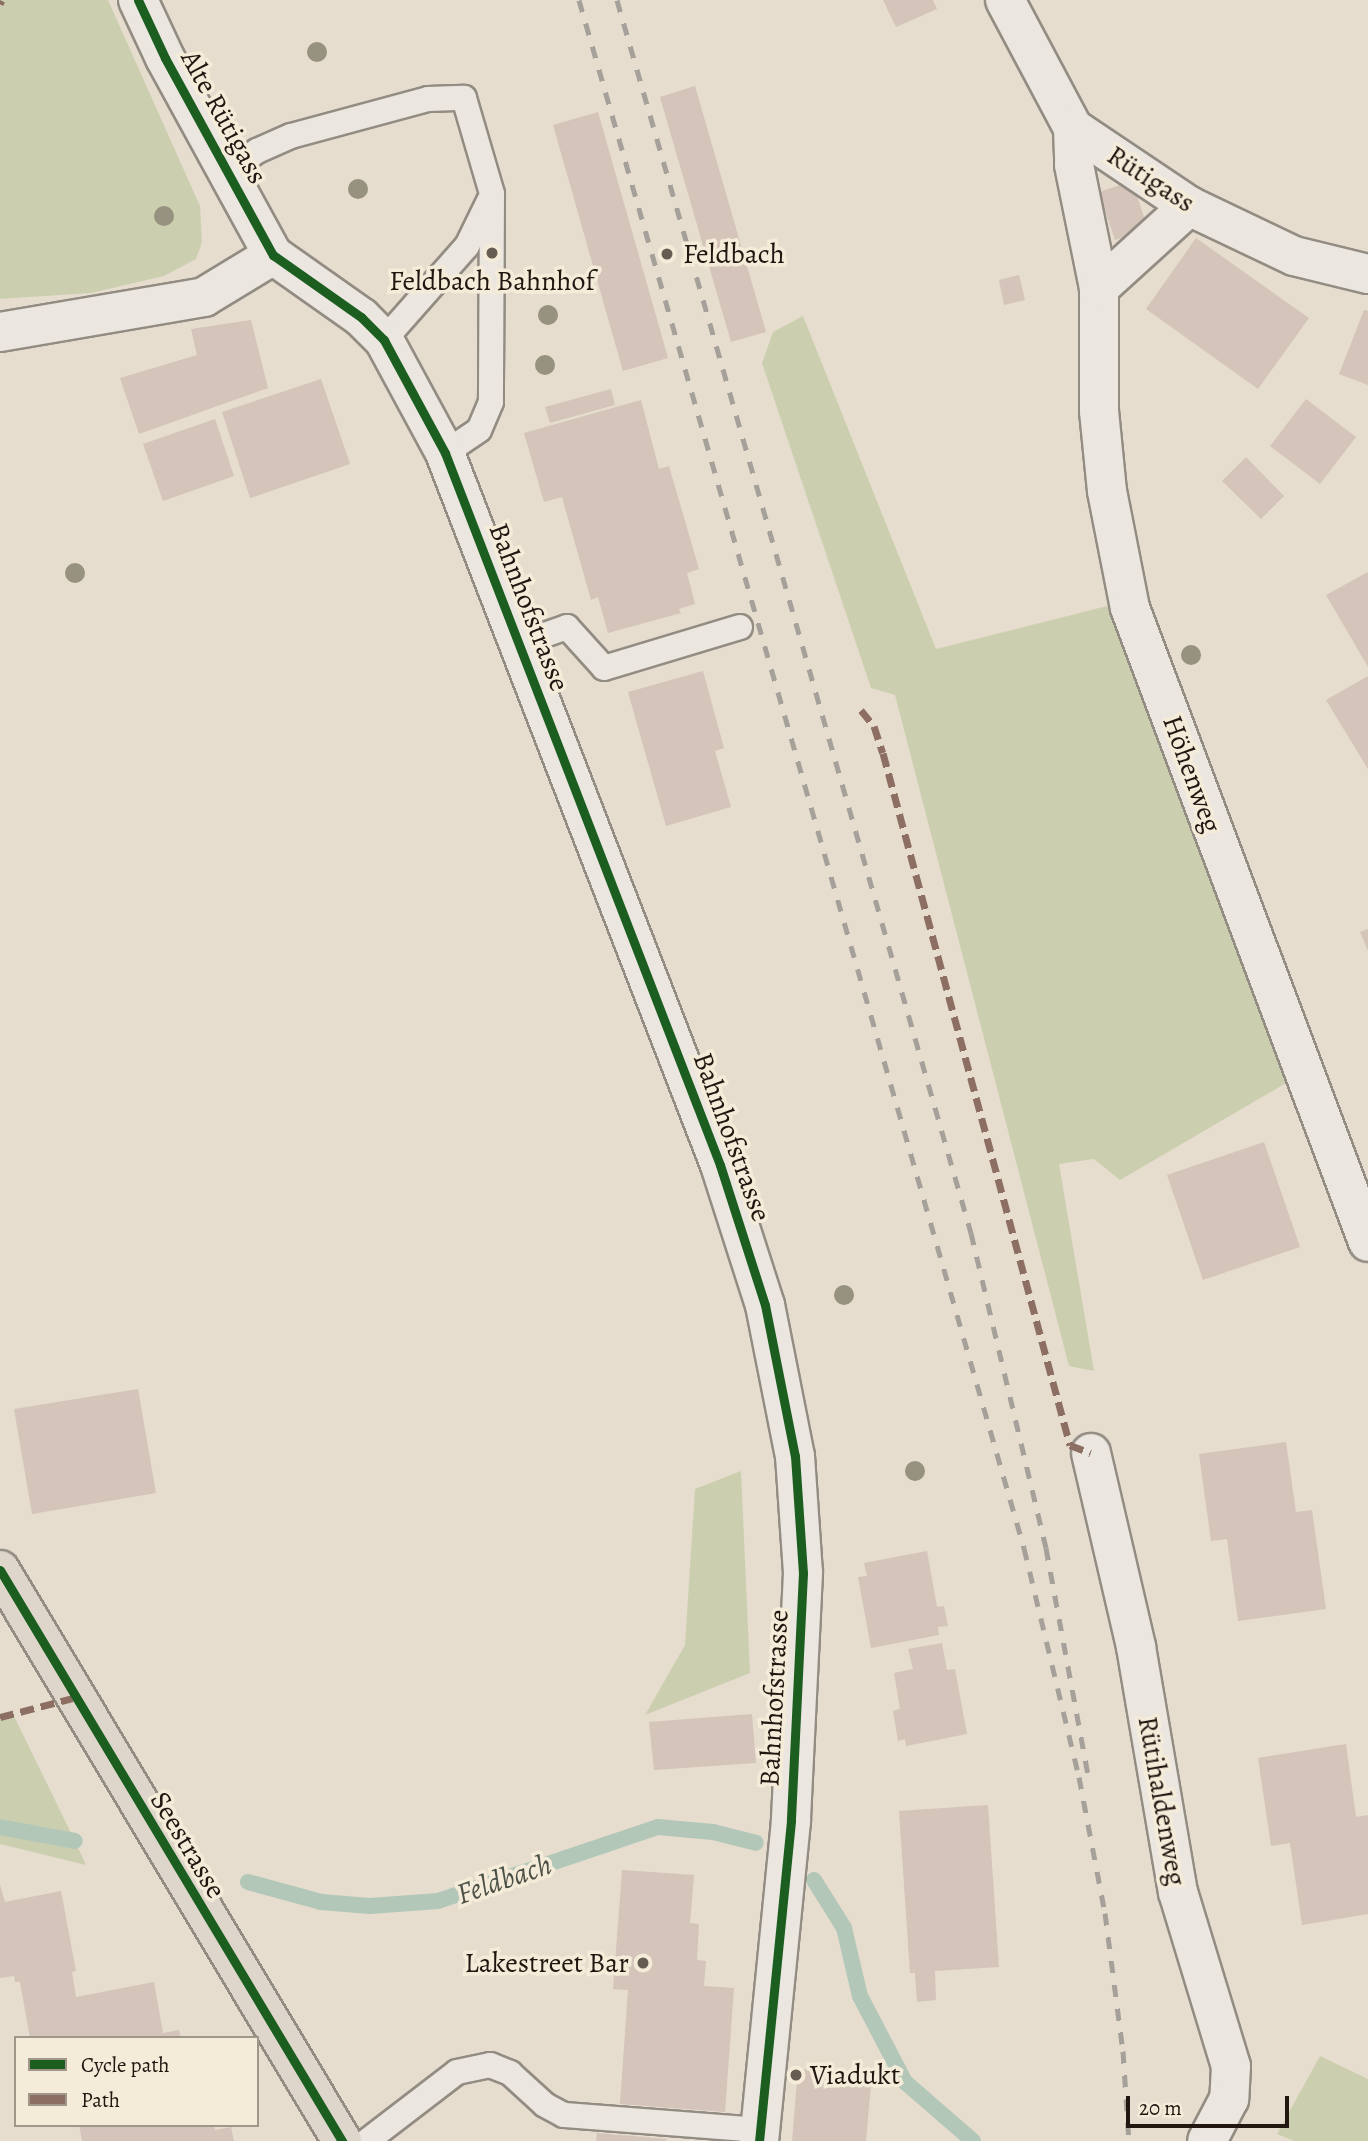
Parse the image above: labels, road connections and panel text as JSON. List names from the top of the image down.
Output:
{
  "streets": {
    "main road": ["Seestrasse"],
    "street": [
      "Alte Rütigass",
      "Rütigass",
      "Bahnhofstrasse",
      "Höhenweg",
      "Rütihaldenweg"
    ]
  },
  "crossings": [
    ["Alte Rütigass", "Bahnhofstrasse"],
    ["Rütigass", "Höhenweg"]
  ],
  "water": ["Feldbach"],
  "places": [
    "Feldbach Bahnhof",
    "Feldbach",
    "Lakestreet Bar",
    "Viadukt"
  ],
  "legend": ["Cycle path", "Path"],
  "scale_bar": "20 m"
}
